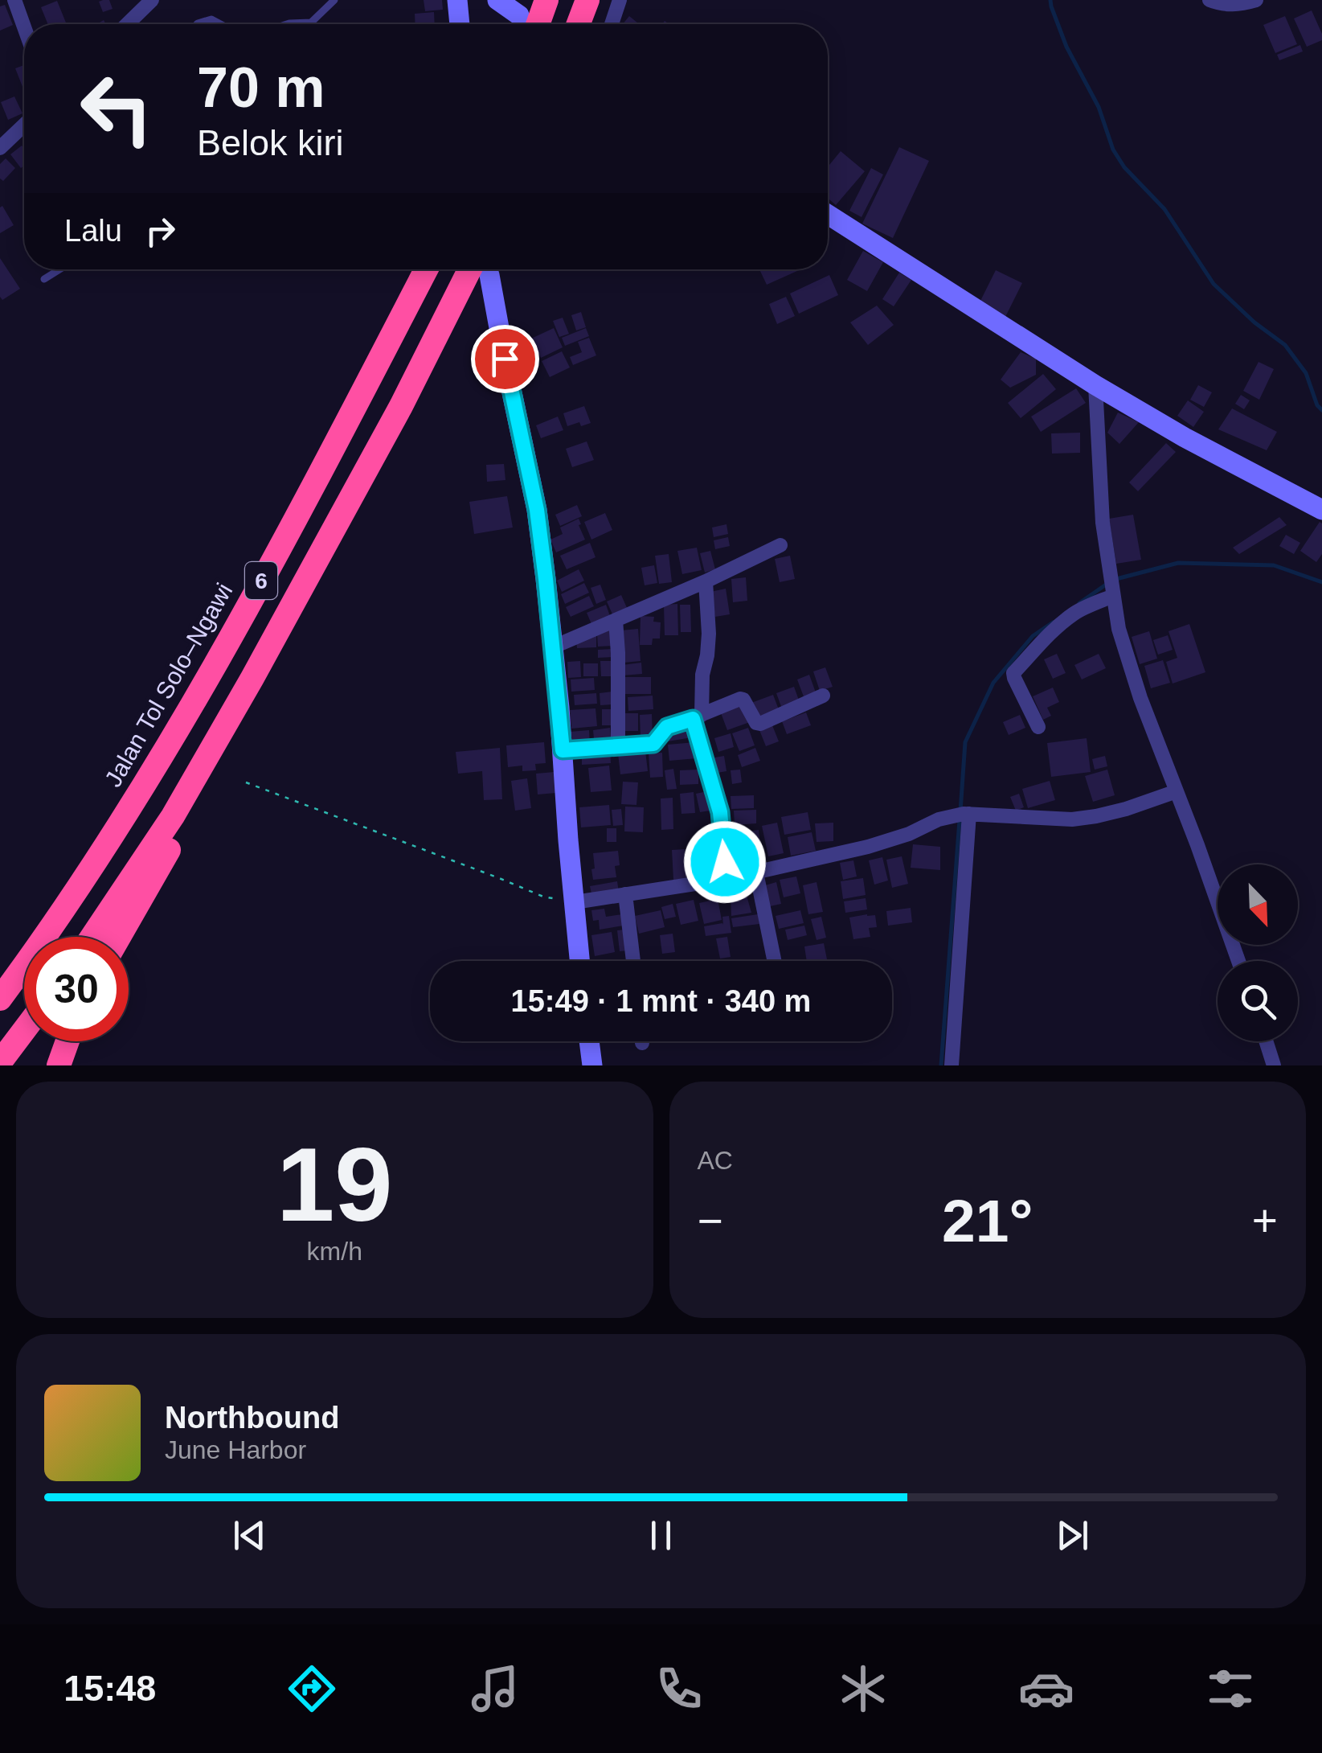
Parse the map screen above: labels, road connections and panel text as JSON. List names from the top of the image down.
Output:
{
  "streets": {
    "highway": ["6", "Jalan Tol Solo–Ngawi"]
  },
  "north": "bottom right",
  "page": {
    "turn": ["70 m", "Belok kiri"],
    "then": "Lalu",
    "limit": "30",
    "trip": "15:49 · 1 mnt · 340 m",
    "tile": [
      ["19", "km/h"],
      "AC"
    ],
    "heat": ["−", "21°", "+"],
    "song": ["Northbound", "June Harbor"],
    "tabs": "15:48"
  }
}
